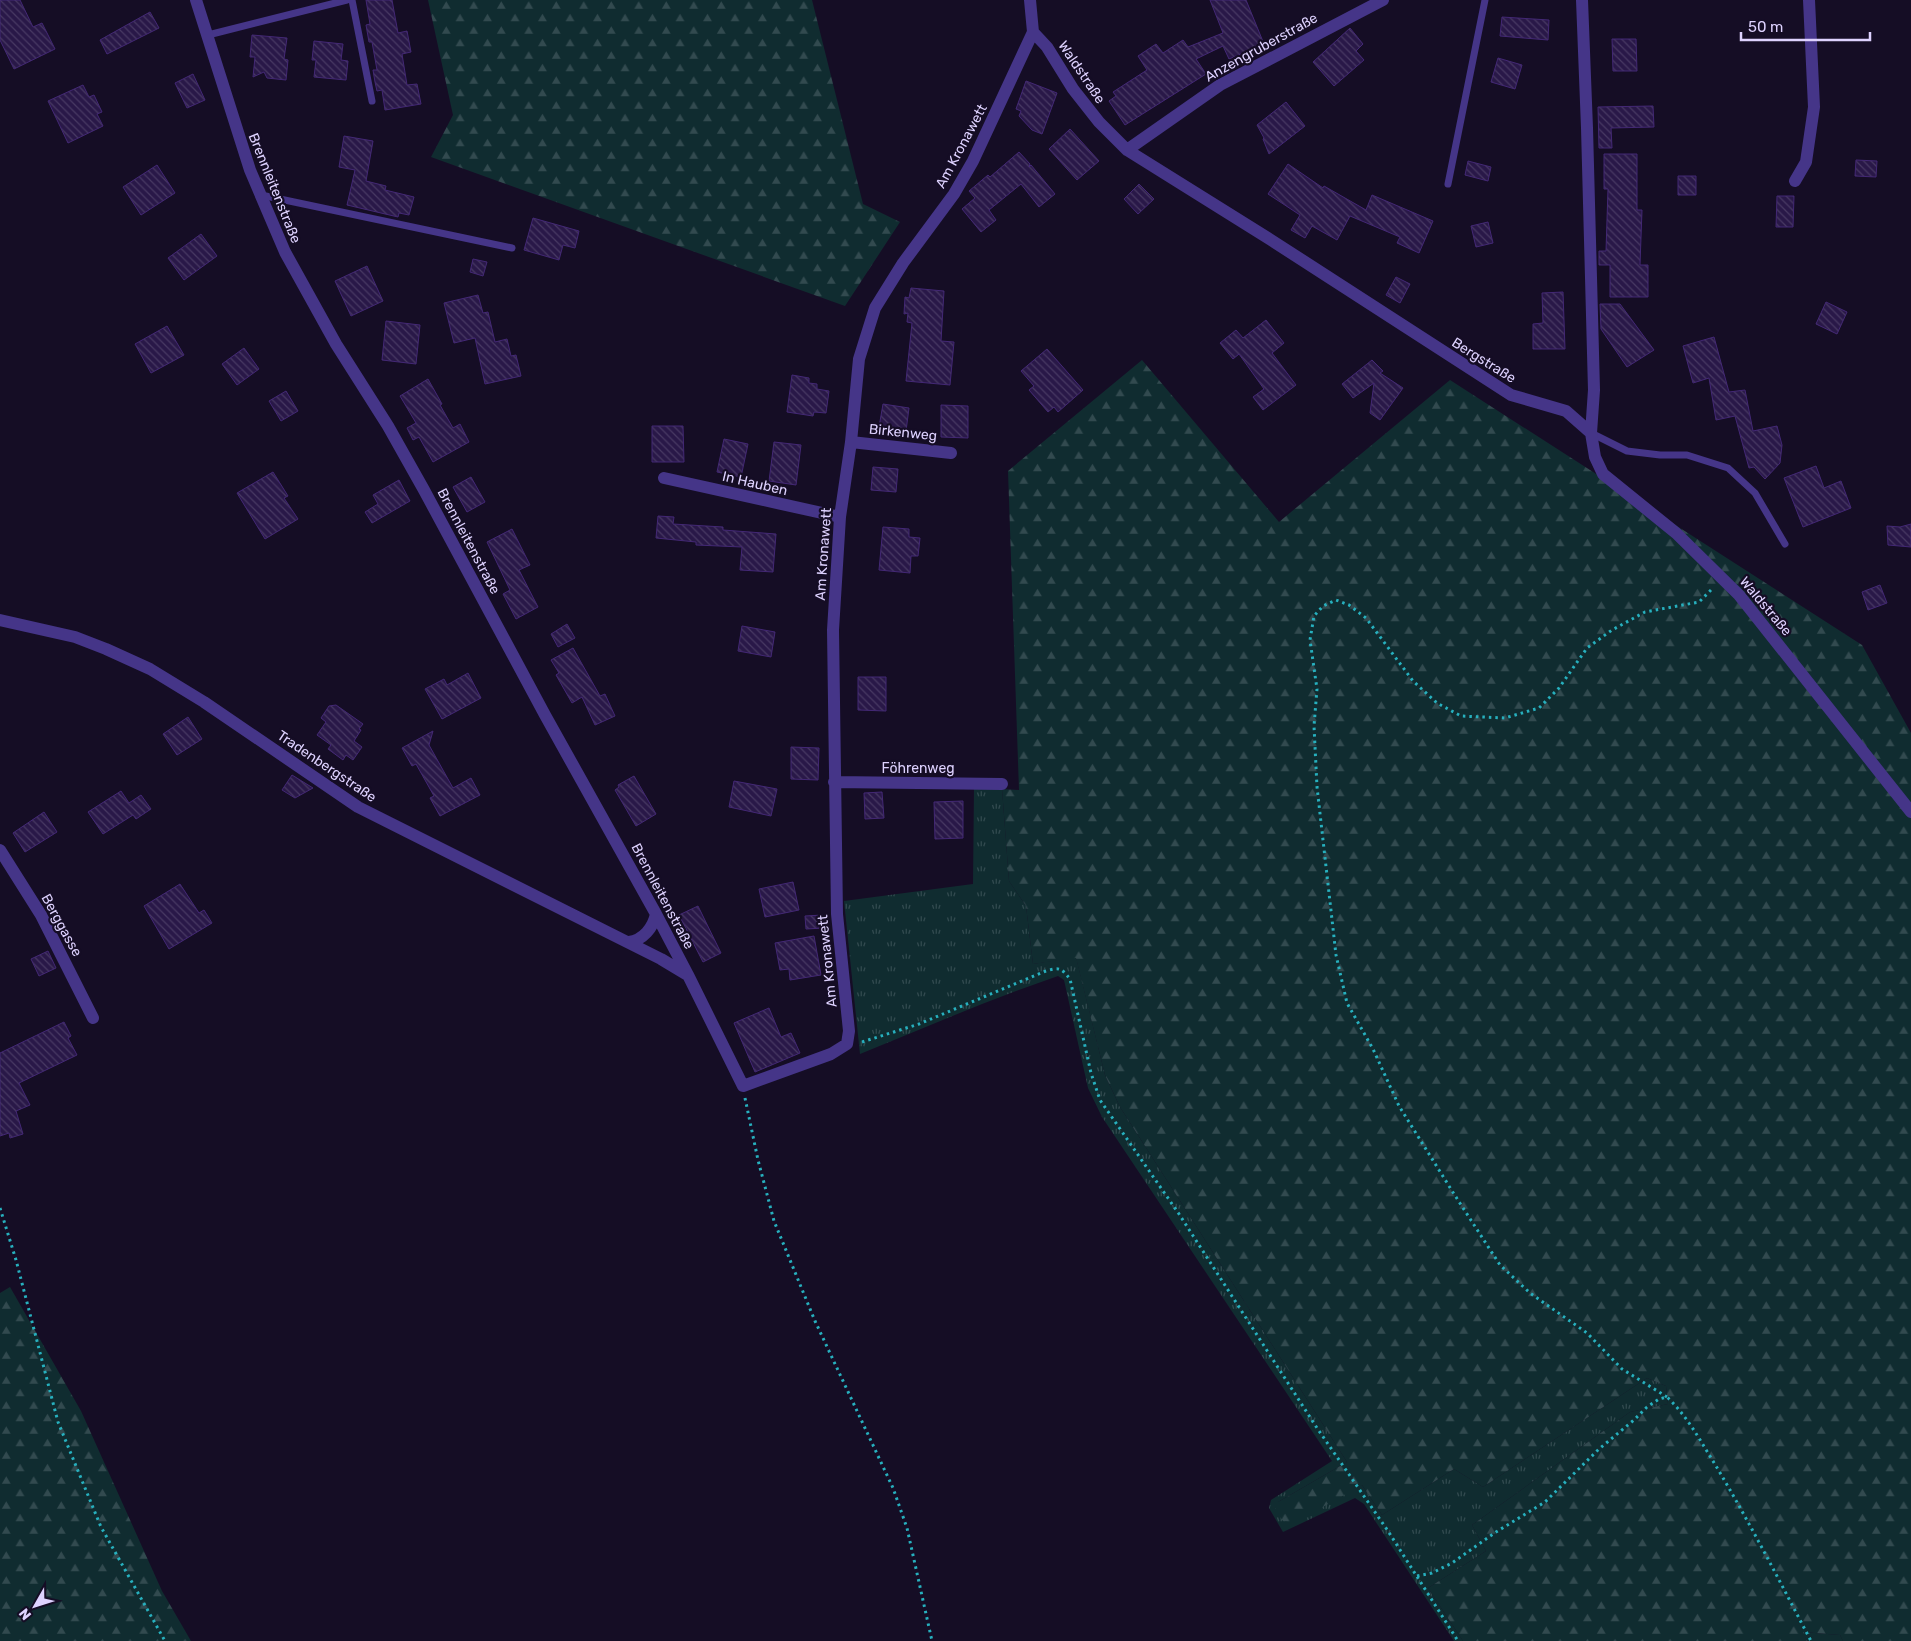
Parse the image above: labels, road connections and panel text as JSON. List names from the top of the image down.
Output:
{
  "streets": {
    "street": [
      "Anzengruberstraße",
      "Waldstraße",
      "Am Kronawett",
      "Brennleitenstraße",
      "Bergstraße",
      "Birkenweg",
      "In Hauben",
      "Tradenbergstraße",
      "Föhrenweg",
      "Berggasse"
    ]
  },
  "crossings": [
    ["Anzengruberstraße", "Waldstraße"],
    ["Anzengruberstraße", "Bergstraße"],
    ["Waldstraße", "Am Kronawett"],
    ["Waldstraße", "Bergstraße"],
    ["Am Kronawett", "Birkenweg"],
    ["Am Kronawett", "In Hauben"],
    ["Am Kronawett", "Föhrenweg"],
    ["Brennleitenstraße", "Tradenbergstraße"]
  ],
  "scale_bar": "50 m",
  "north": "bottom left"
}
